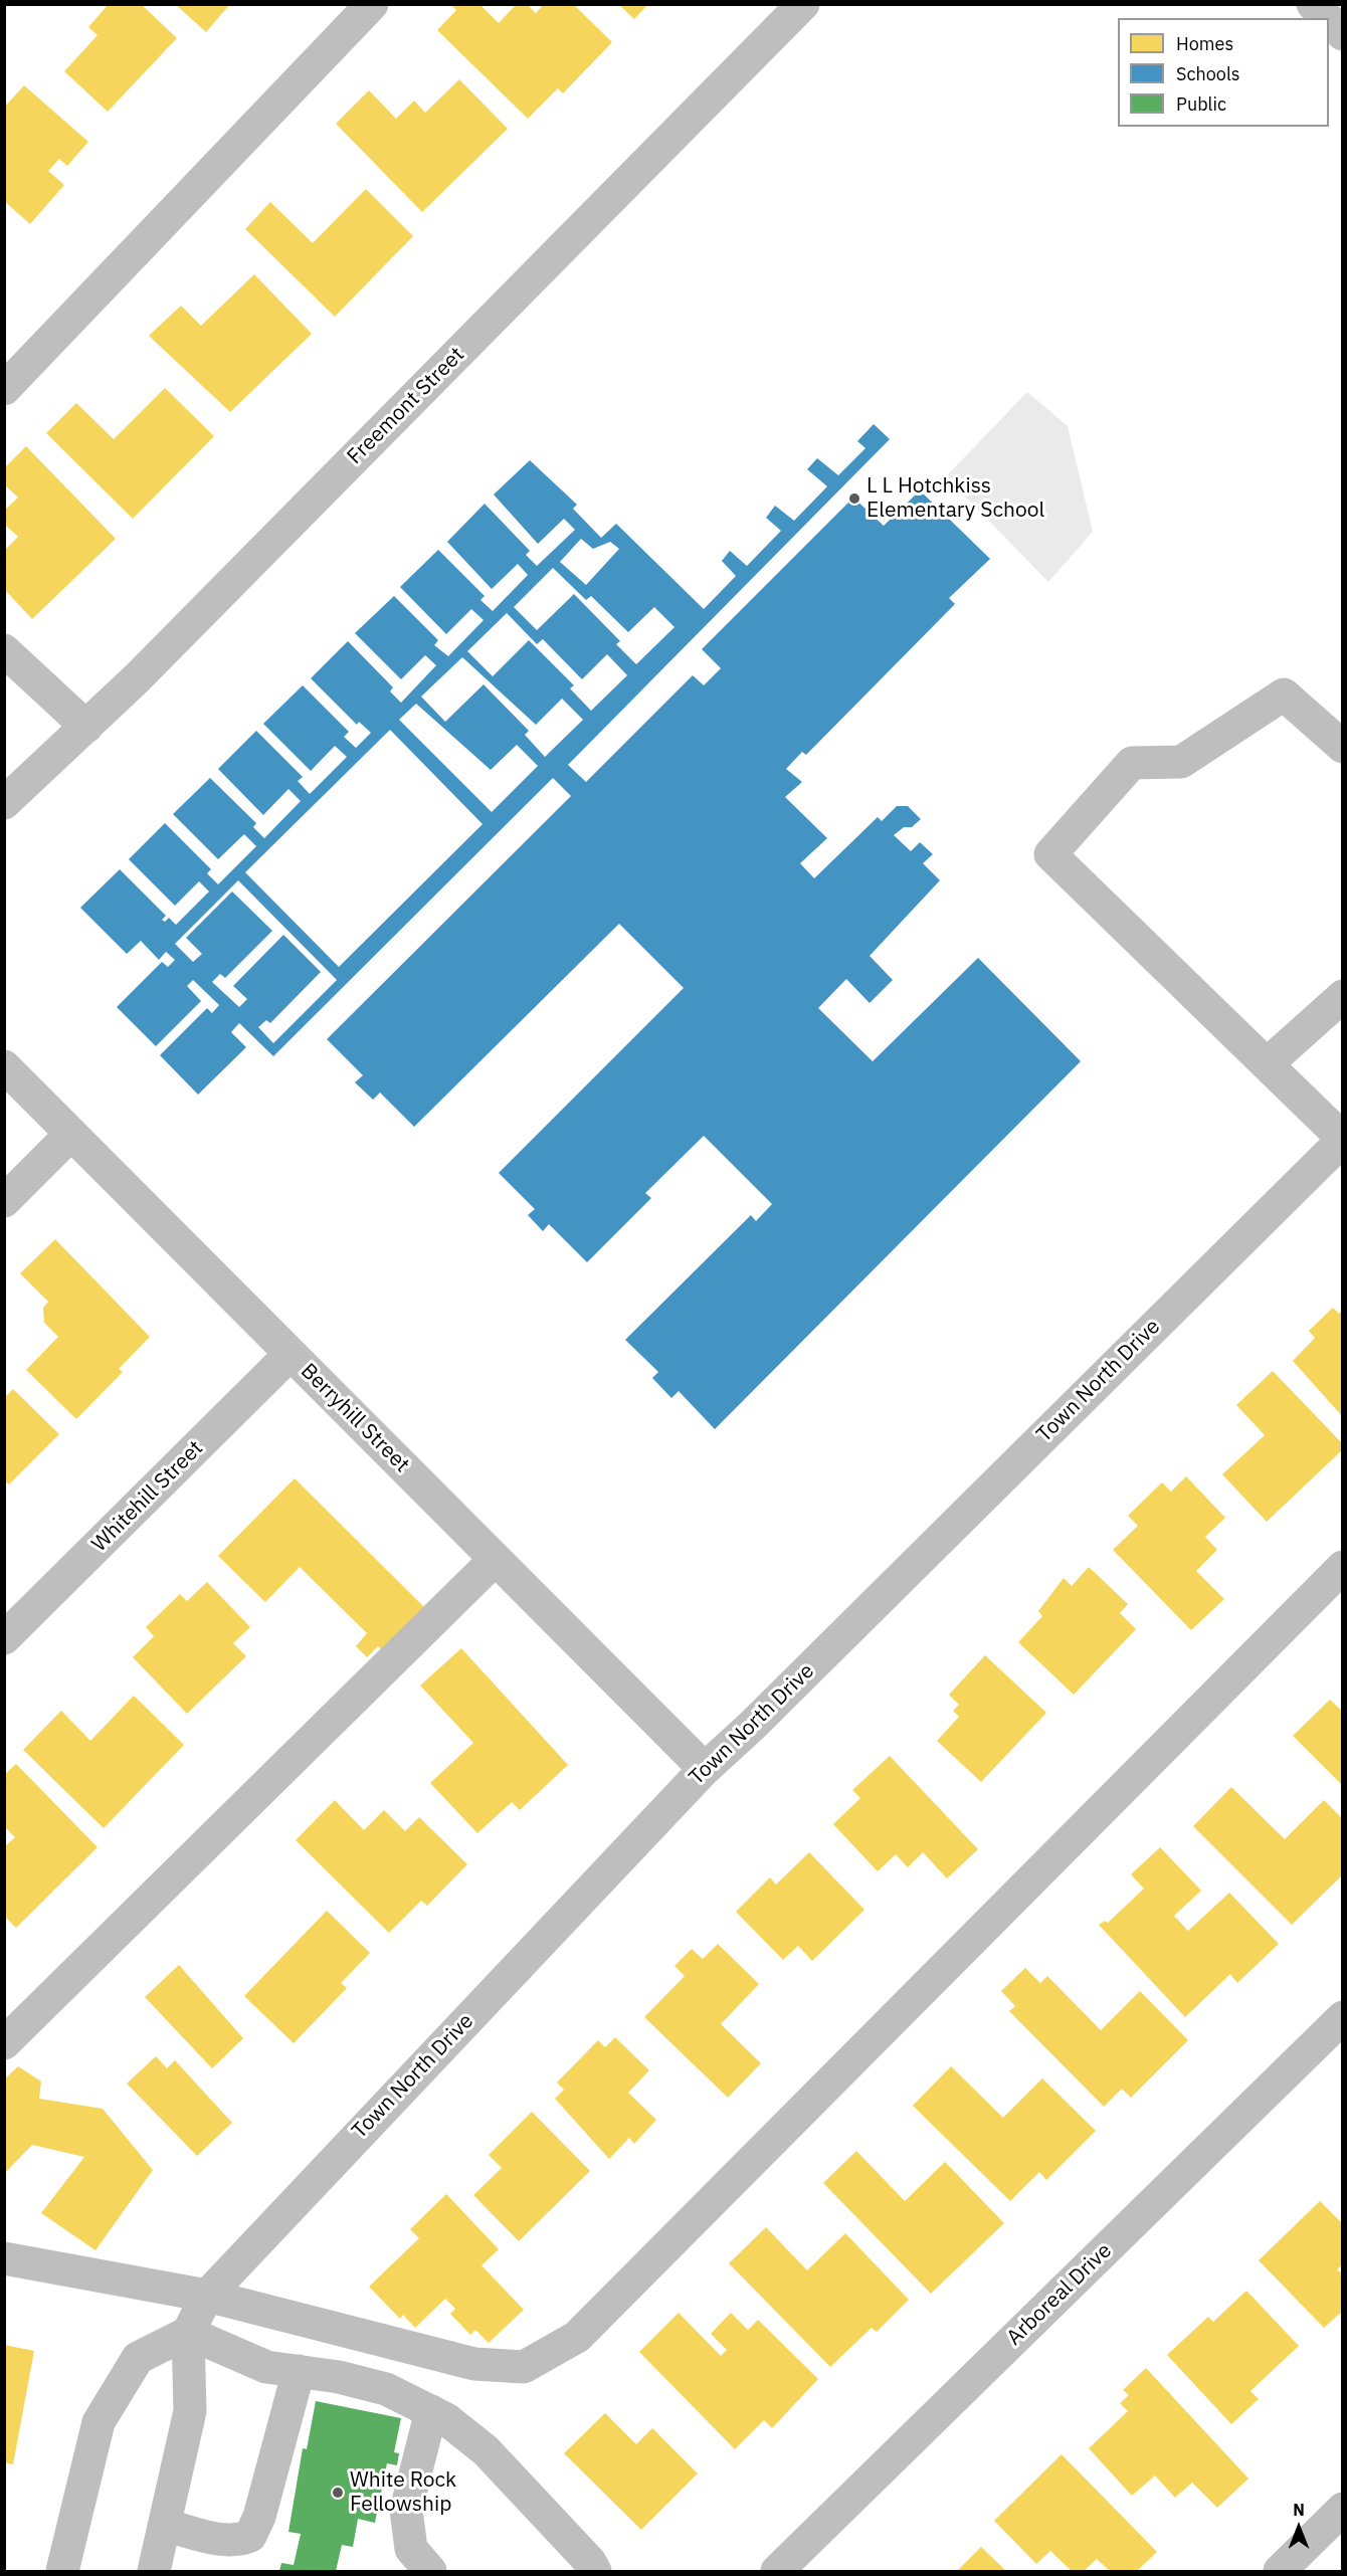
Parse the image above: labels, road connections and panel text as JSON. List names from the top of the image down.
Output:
{
  "streets": {
    "street": [
      "Freemont Street",
      "Town North Drive",
      "Berryhill Street",
      "Whitehill Street",
      "Arboreal Drive"
    ]
  },
  "crossings": [
    ["Town North Drive", "Berryhill Street"],
    ["Berryhill Street", "Whitehill Street"]
  ],
  "places": ["L L Hotchkiss Elementary School", "White Rock Fellowship"],
  "legend": ["Homes", "Schools", "Public"],
  "north": "top"
}
